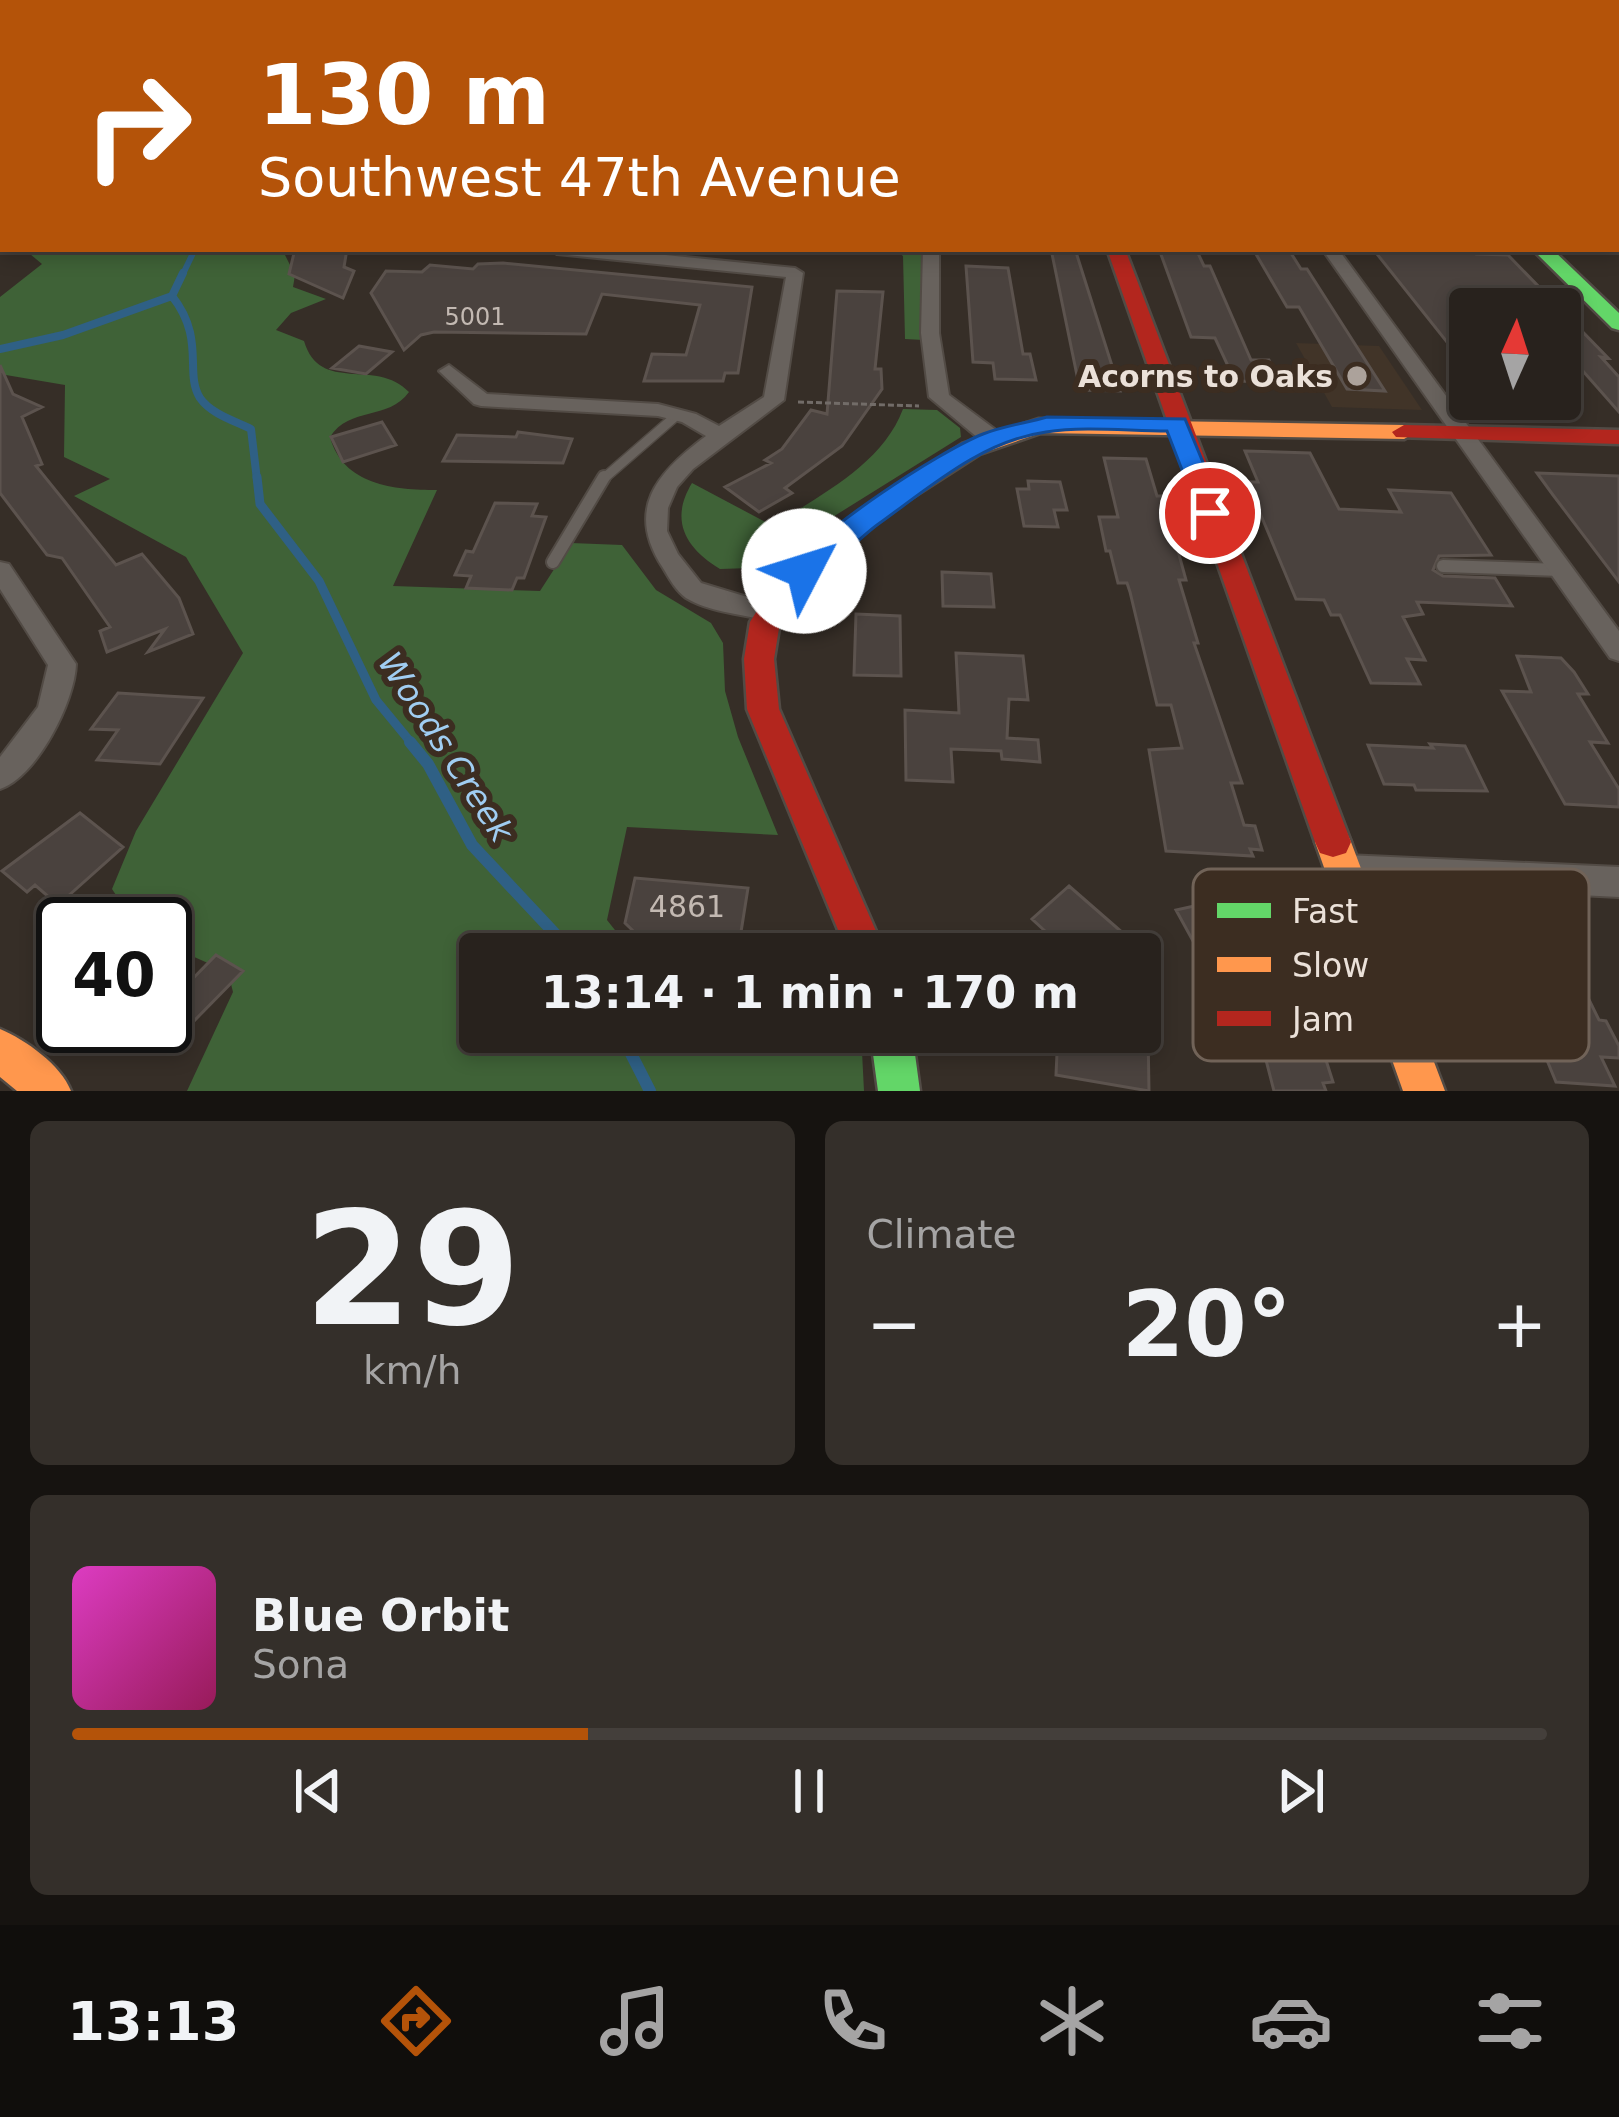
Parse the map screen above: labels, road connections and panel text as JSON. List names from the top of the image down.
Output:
{
  "water": ["Woods Creek"],
  "places": ["Acorns to Oaks"],
  "house_numbers": ["5001", "4861"],
  "legend": ["Fast", "Slow", "Jam"],
  "north": "top",
  "page": {
    "turn": ["130 m", "Southwest 47th Avenue"],
    "limit": "40",
    "trip": "13:14 · 1 min · 170 m",
    "tile": [
      ["29", "km/h"],
      "Climate"
    ],
    "heat": ["−", "20°", "+"],
    "song": ["Blue Orbit", "Sona"],
    "tabs": "13:13"
  }
}
